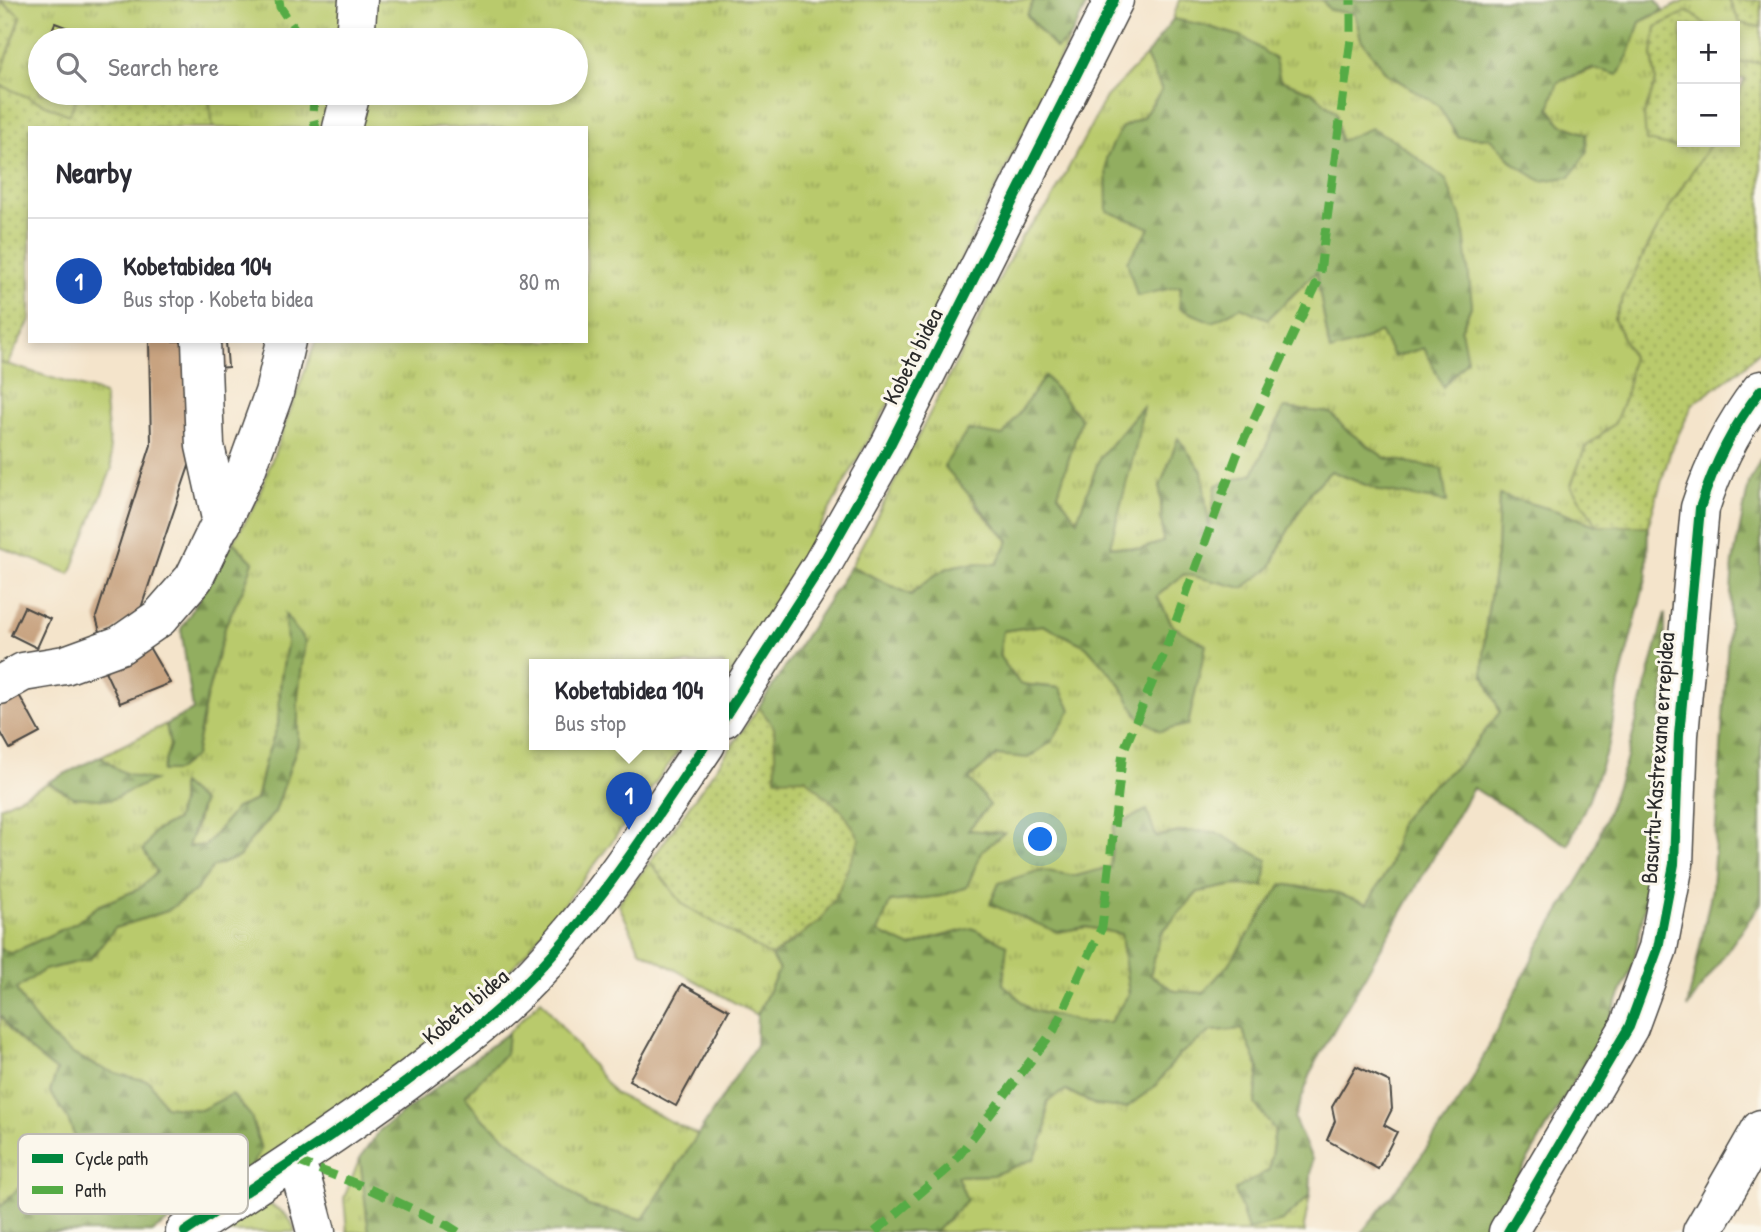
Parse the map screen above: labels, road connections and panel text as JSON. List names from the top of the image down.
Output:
{
  "streets": {
    "main road": ["Kobeta bidea", "Basurtu-Kastrexana errepidea"]
  },
  "legend": ["Cycle path", "Path"],
  "page": {
    "map_buttons": ["+", "−"],
    "search": "Search here",
    "heading": "Nearby",
    "list": [
      {
        "mark": "1",
        "name": "Kobetabidea 104",
        "note": "Bus stop · Kobeta bidea",
        "value": "80 m"
      }
    ],
    "popup": ["Kobetabidea 104", "Bus stop"],
    "pins": "1"
  }
}
